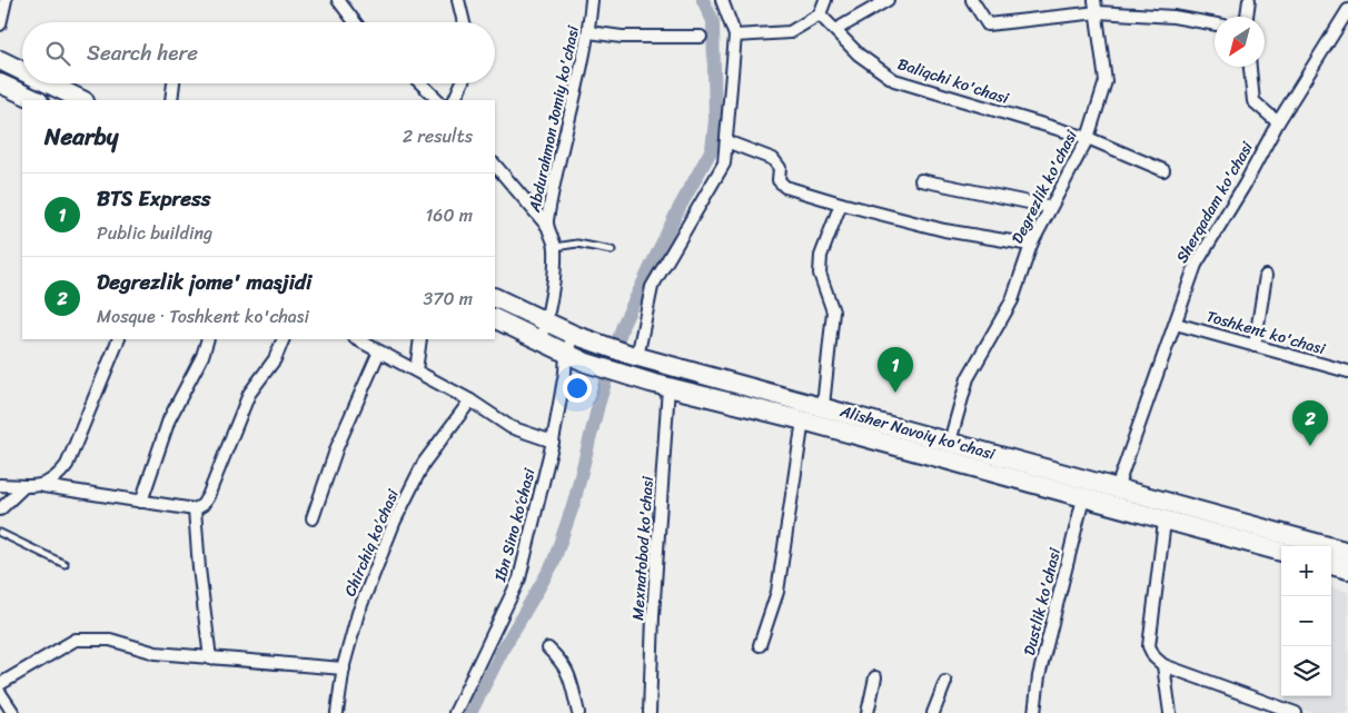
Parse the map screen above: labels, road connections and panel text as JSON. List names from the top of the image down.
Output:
{
  "streets": {
    "main road": ["Alisher Navoiy ko'chasi"],
    "street": [
      "Baliqchi ko'chasi",
      "Abdurahmon Jomiy ko'chasi",
      "Degrezlik ko'chasi",
      "Sherqadam ko'chasi",
      "Toshkent ko'chasi",
      "Ibn Sino ko‘chasi",
      "Chirchiq ko’chasi",
      "Mexnatobod ko'chasi",
      "Dustlik ko'chasi"
    ]
  },
  "crossings": [
    ["Baliqchi ko'chasi", "Degrezlik ko'chasi"],
    ["Degrezlik ko'chasi", "Alisher Navoiy ko'chasi"],
    ["Sherqadam ko'chasi", "Toshkent ko'chasi"],
    ["Sherqadam ko'chasi", "Alisher Navoiy ko'chasi"],
    ["Alisher Navoiy ko'chasi", "Ibn Sino ko‘chasi"],
    ["Alisher Navoiy ko'chasi", "Mexnatobod ko'chasi"],
    ["Alisher Navoiy ko'chasi", "Dustlik ko'chasi"]
  ],
  "north": "bottom left",
  "page": {
    "search": "Search here",
    "heading": ["Nearby", "2 results"],
    "list": [
      {
        "mark": "1",
        "name": "BTS Express",
        "note": "Public building",
        "value": "160 m"
      },
      {
        "mark": "2",
        "name": "Degrezlik jome' masjidi",
        "note": "Mosque · Toshkent ko'chasi",
        "value": "370 m"
      }
    ],
    "pins": ["1", "2"],
    "map_buttons": ["+", "−"]
  }
}
